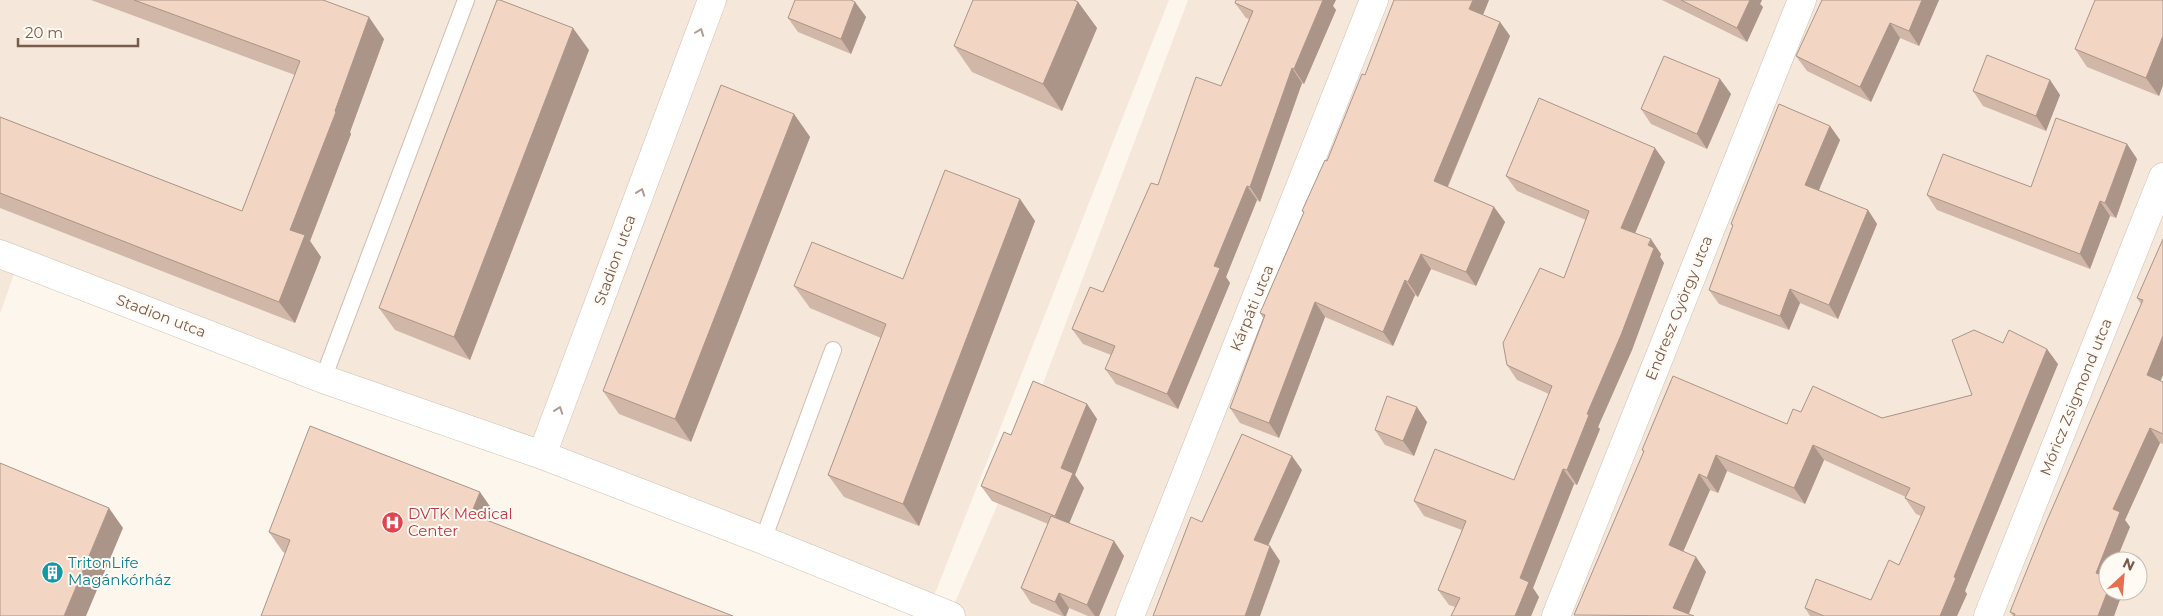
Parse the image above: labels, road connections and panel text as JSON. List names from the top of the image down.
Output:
{
  "streets": {
    "street": [
      "Stadion utca",
      "Kárpáti utca",
      "Endresz György utca",
      "Móricz Zsigmond utca"
    ]
  },
  "places": {
    "hospital": ["DVTK Medical Center"],
    "building": ["TritonLife Magánkórház"]
  },
  "scale_bar": "20 m",
  "north": "top right"
}
